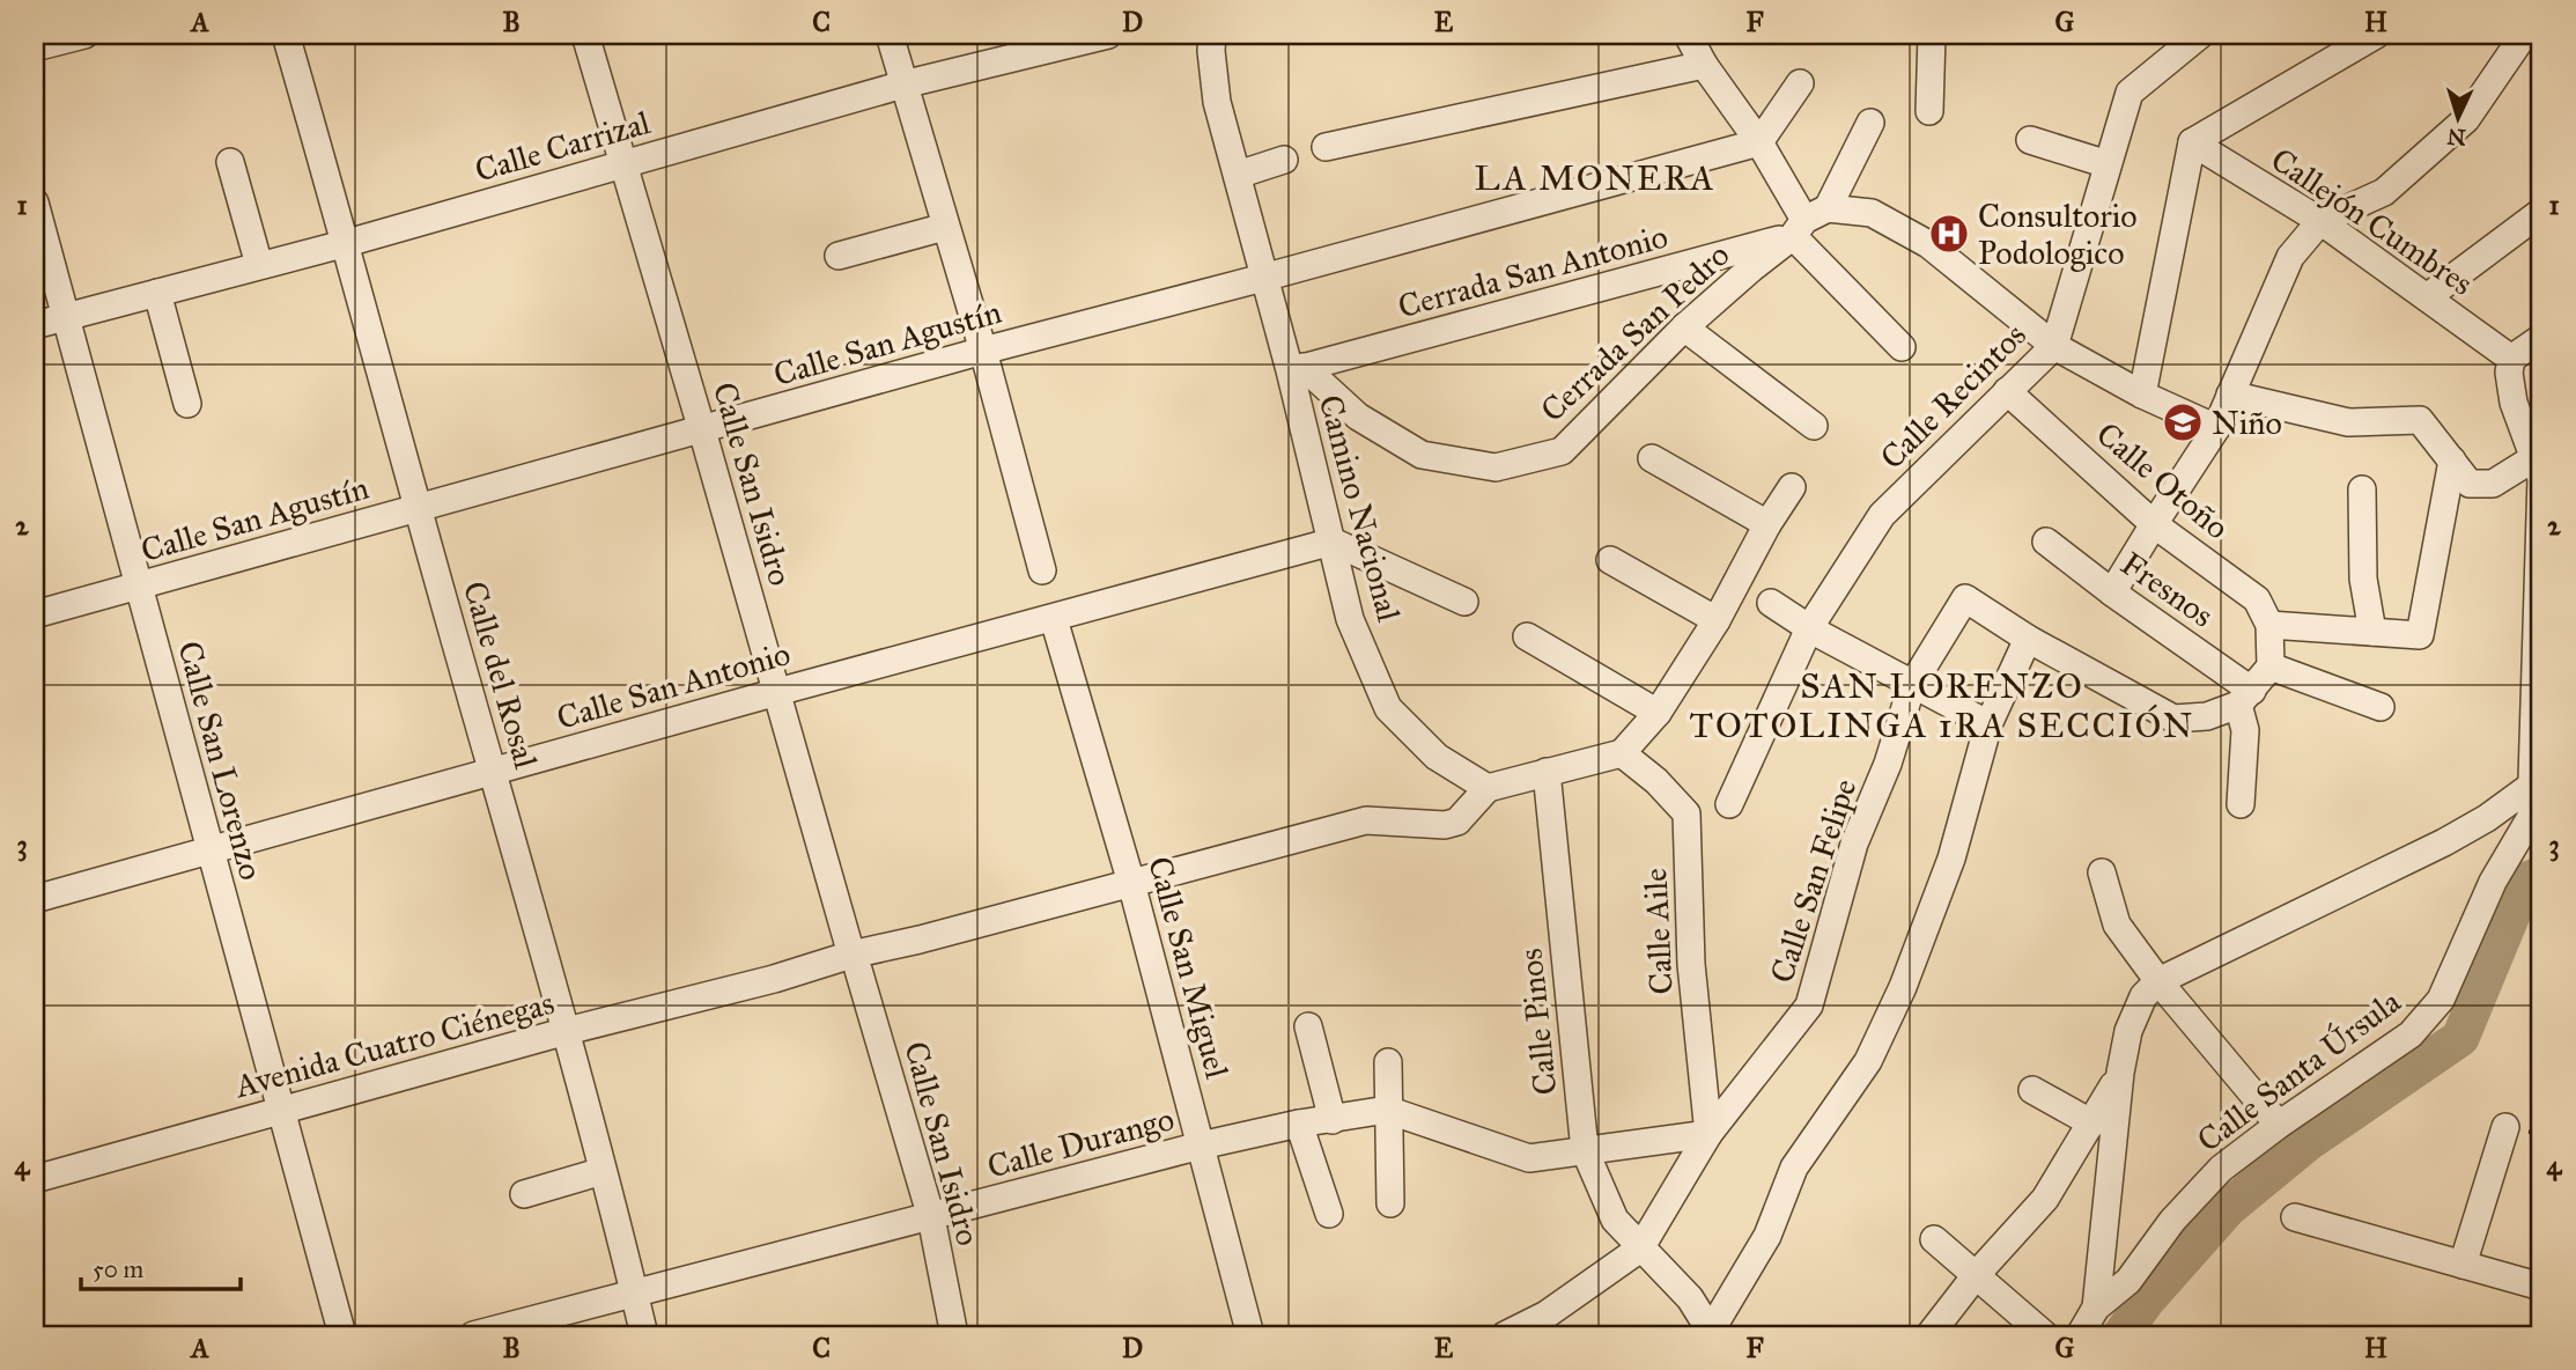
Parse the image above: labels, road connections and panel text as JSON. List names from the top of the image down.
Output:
{
  "streets": {
    "street": [
      "Calle Carrizal",
      "Callejón Cumbres",
      "Cerrada San Antonio",
      "Cerrada San Pedro",
      "Calle San Agustín",
      "Calle Recintos",
      "Calle Otoño",
      "Calle San Isidro",
      "Camino Nacional",
      "Fresnos",
      "Calle del Rosal",
      "Calle San Antonio",
      "Calle San Lorenzo",
      "Calle San Felipe",
      "Calle Aile",
      "Calle San Miguel",
      "Calle Pinos",
      "Avenida Cuatro Ciénegas",
      "Calle Santa Úrsula",
      "Calle Durango"
    ]
  },
  "crossings": [
    ["Calle Carrizal", "Calle San Isidro"],
    ["Calle Carrizal", "Calle del Rosal"],
    ["Calle Carrizal", "Calle San Lorenzo"],
    ["Callejón Cumbres", "Calle Santa Úrsula"],
    ["Cerrada San Antonio", "Cerrada San Pedro"],
    ["Cerrada San Antonio", "Camino Nacional"],
    ["Cerrada San Pedro", "Camino Nacional"],
    ["Calle San Agustín", "Calle San Isidro"],
    ["Calle San Agustín", "Camino Nacional"],
    ["Calle San Agustín", "Calle del Rosal"],
    ["Calle San Agustín", "Calle San Lorenzo"],
    ["Calle Recintos", "Calle Otoño"],
    ["Calle San Isidro", "Calle San Antonio"],
    ["Calle San Isidro", "Avenida Cuatro Ciénegas"],
    ["Calle San Isidro", "Calle Durango"],
    ["Camino Nacional", "Calle San Antonio"],
    ["Camino Nacional", "Avenida Cuatro Ciénegas"],
    ["Calle del Rosal", "Calle San Antonio"],
    ["Calle del Rosal", "Avenida Cuatro Ciénegas"],
    ["Calle del Rosal", "Calle Durango"],
    ["Calle San Antonio", "Calle San Lorenzo"],
    ["Calle San Antonio", "Calle San Miguel"],
    ["Calle San Lorenzo", "Avenida Cuatro Ciénegas"],
    ["Calle San Felipe", "Calle Aile"],
    ["Calle San Felipe", "Calle Pinos"],
    ["Calle San Felipe", "Calle Durango"],
    ["Calle Aile", "Calle Durango"],
    ["Calle San Miguel", "Avenida Cuatro Ciénegas"],
    ["Calle San Miguel", "Calle Durango"],
    ["Calle Pinos", "Calle Durango"]
  ],
  "districts": ["LA MONERA", "SAN LORENZO TOTOLINGA 1RA SECCIÓN"],
  "places": {
    "hospital": ["Consultorio Podologico"],
    "school or university": ["Niño"]
  },
  "scale_bar": "50 m",
  "north": "bottom",
  "grid": {
    "columns": [
      "A",
      "B",
      "C",
      "D",
      "E",
      "F",
      "G",
      "H"
    ],
    "rows": [
      "1",
      "2",
      "3",
      "4"
    ]
  }
}
